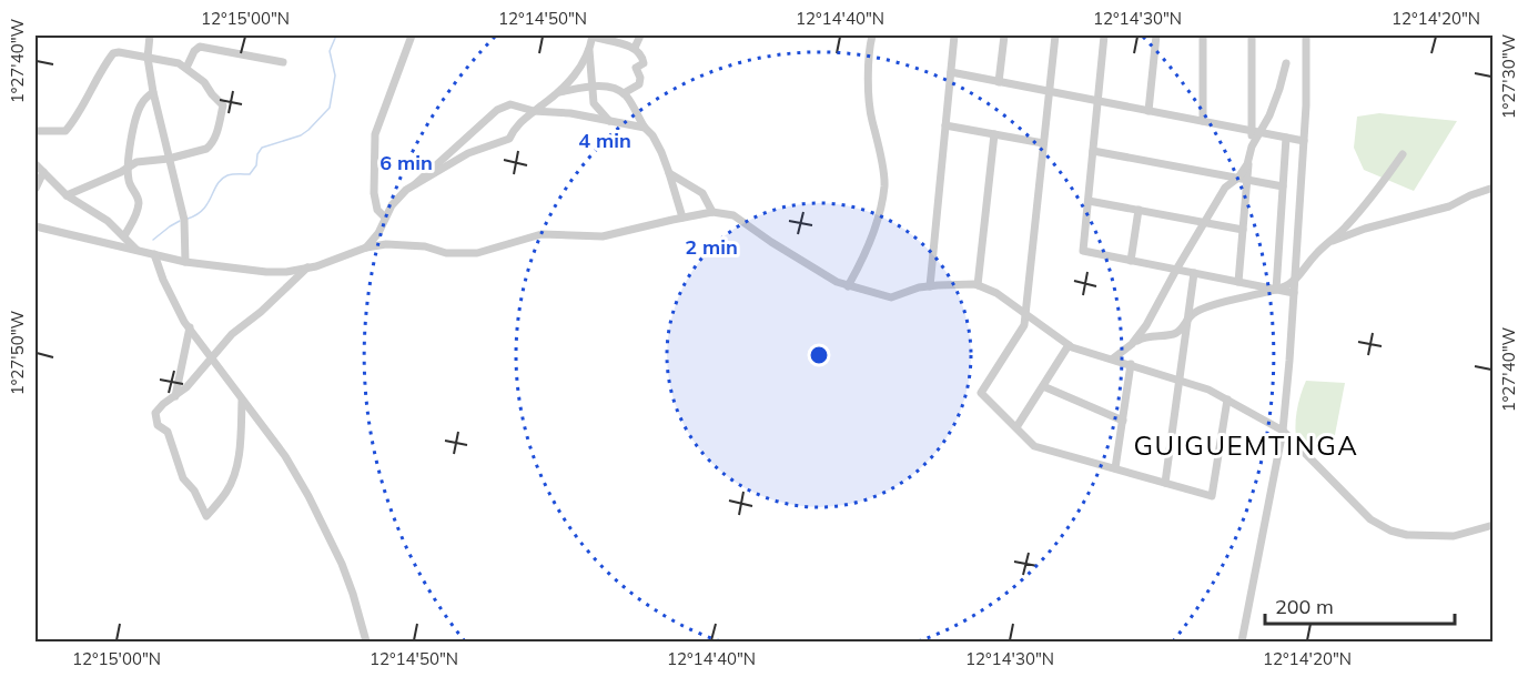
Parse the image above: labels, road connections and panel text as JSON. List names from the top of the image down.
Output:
{
  "districts": ["GUIGUEMTINGA"],
  "scale_bar": "200 m",
  "coordinates": [
    "12°15'00\"N",
    "12°14'50\"N",
    "12°14'40\"N",
    "12°14'30\"N",
    "12°14'20\"N",
    "1°27'40\"W",
    "1°27'30\"W",
    "1°27'50\"W"
  ],
  "rings": ["4 min", "6 min", "2 min"]
}
